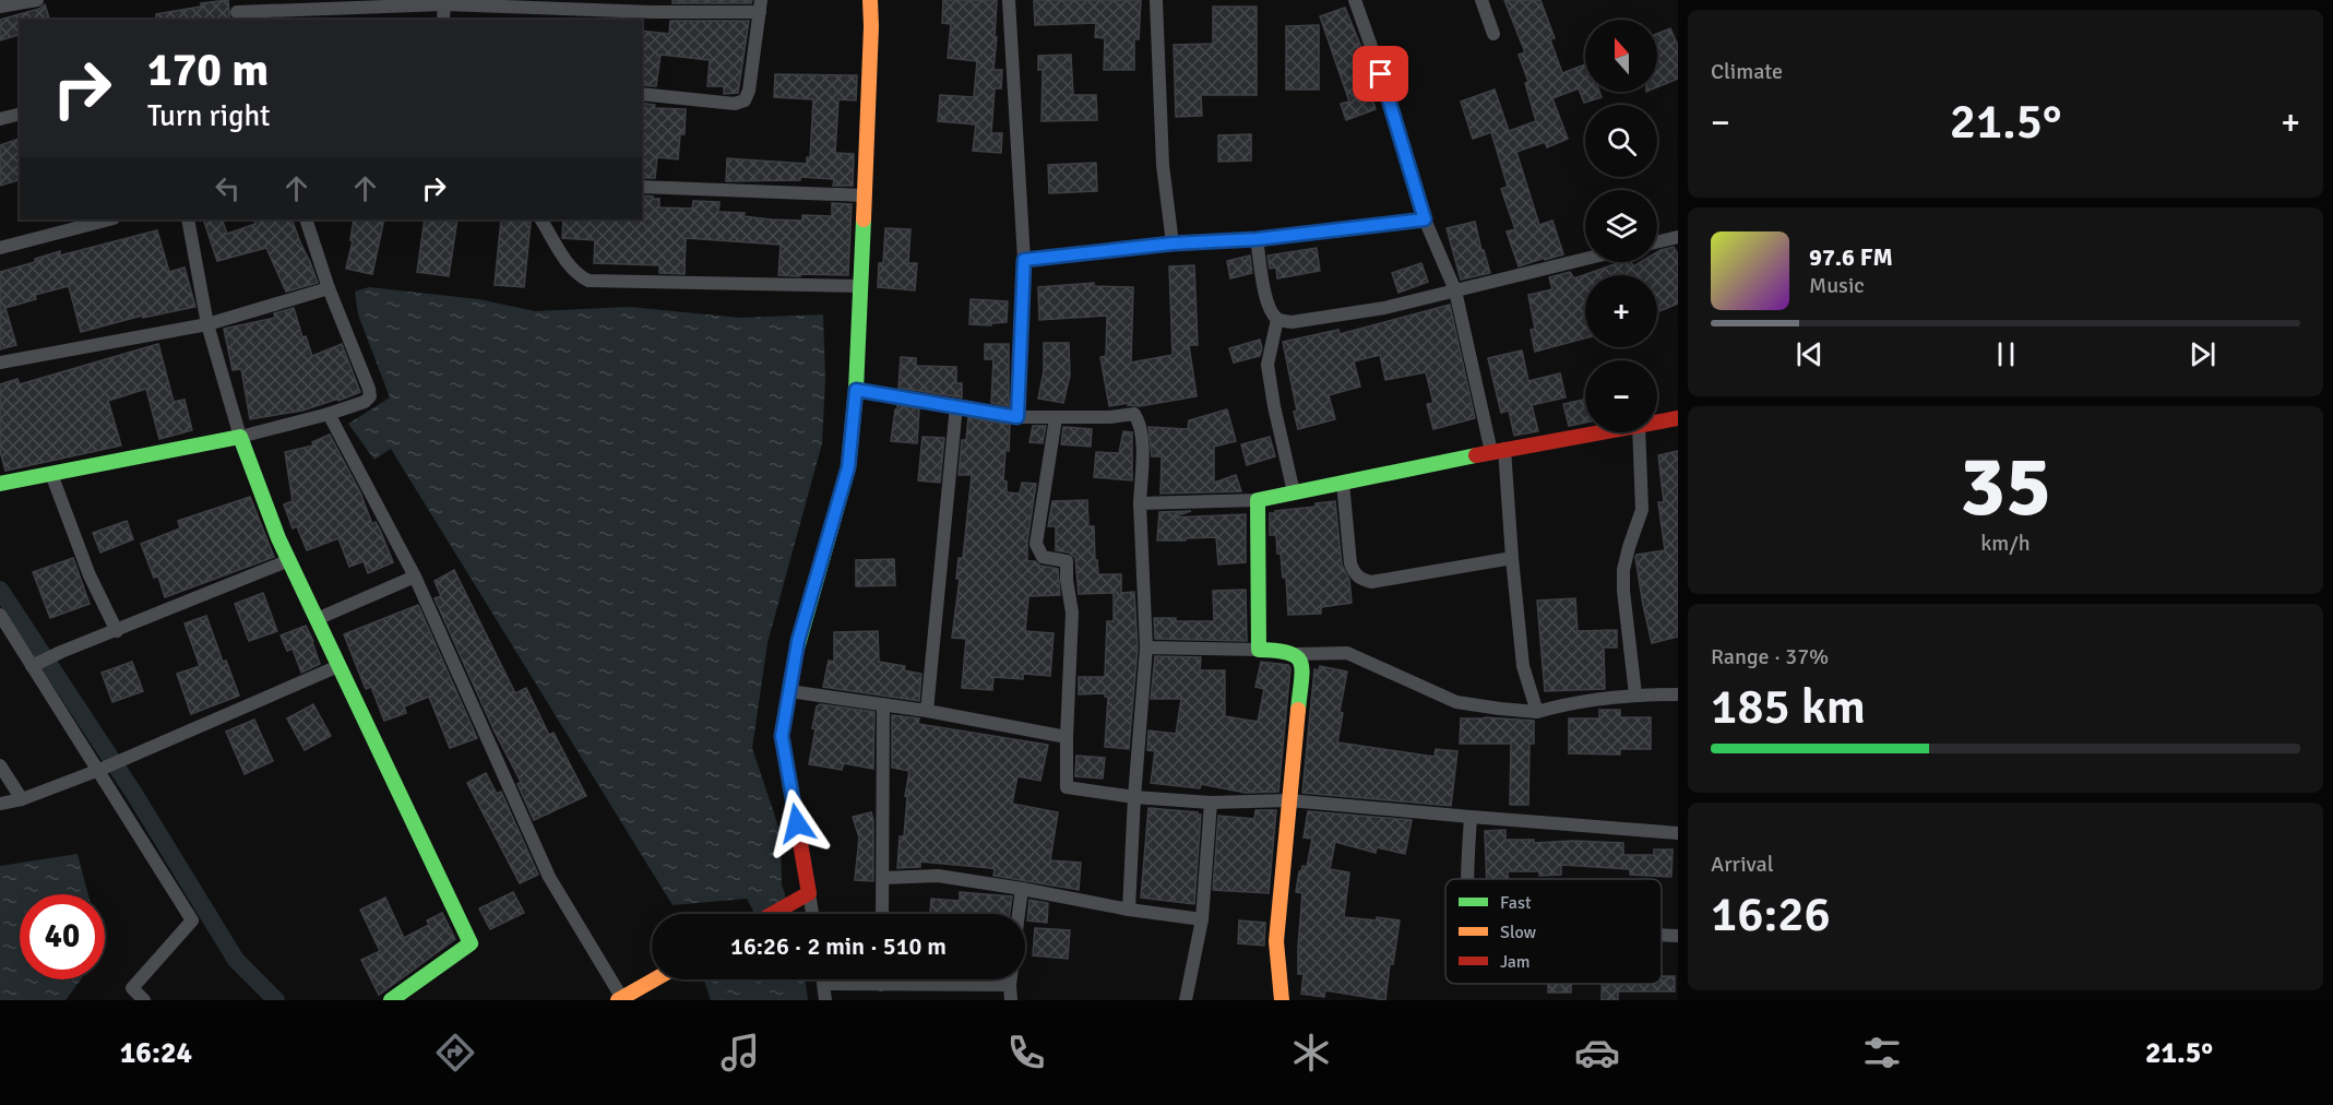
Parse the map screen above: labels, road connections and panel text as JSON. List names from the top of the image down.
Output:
{
  "legend": ["Fast", "Slow", "Jam"],
  "north": "top",
  "page": {
    "tile": [
      "Climate",
      ["35", "km/h"],
      ["Range · 37%", "185 km"],
      ["Arrival", "16:26"]
    ],
    "map_buttons": ["+", "−"],
    "turn": ["170 m", "Turn right"],
    "heat": ["−", "21.5°", "+"],
    "song": ["97.6 FM", "Music"],
    "limit": "40",
    "trip": "16:26 · 2 min · 510 m",
    "tabs": ["16:24", "21.5°"]
  }
}
